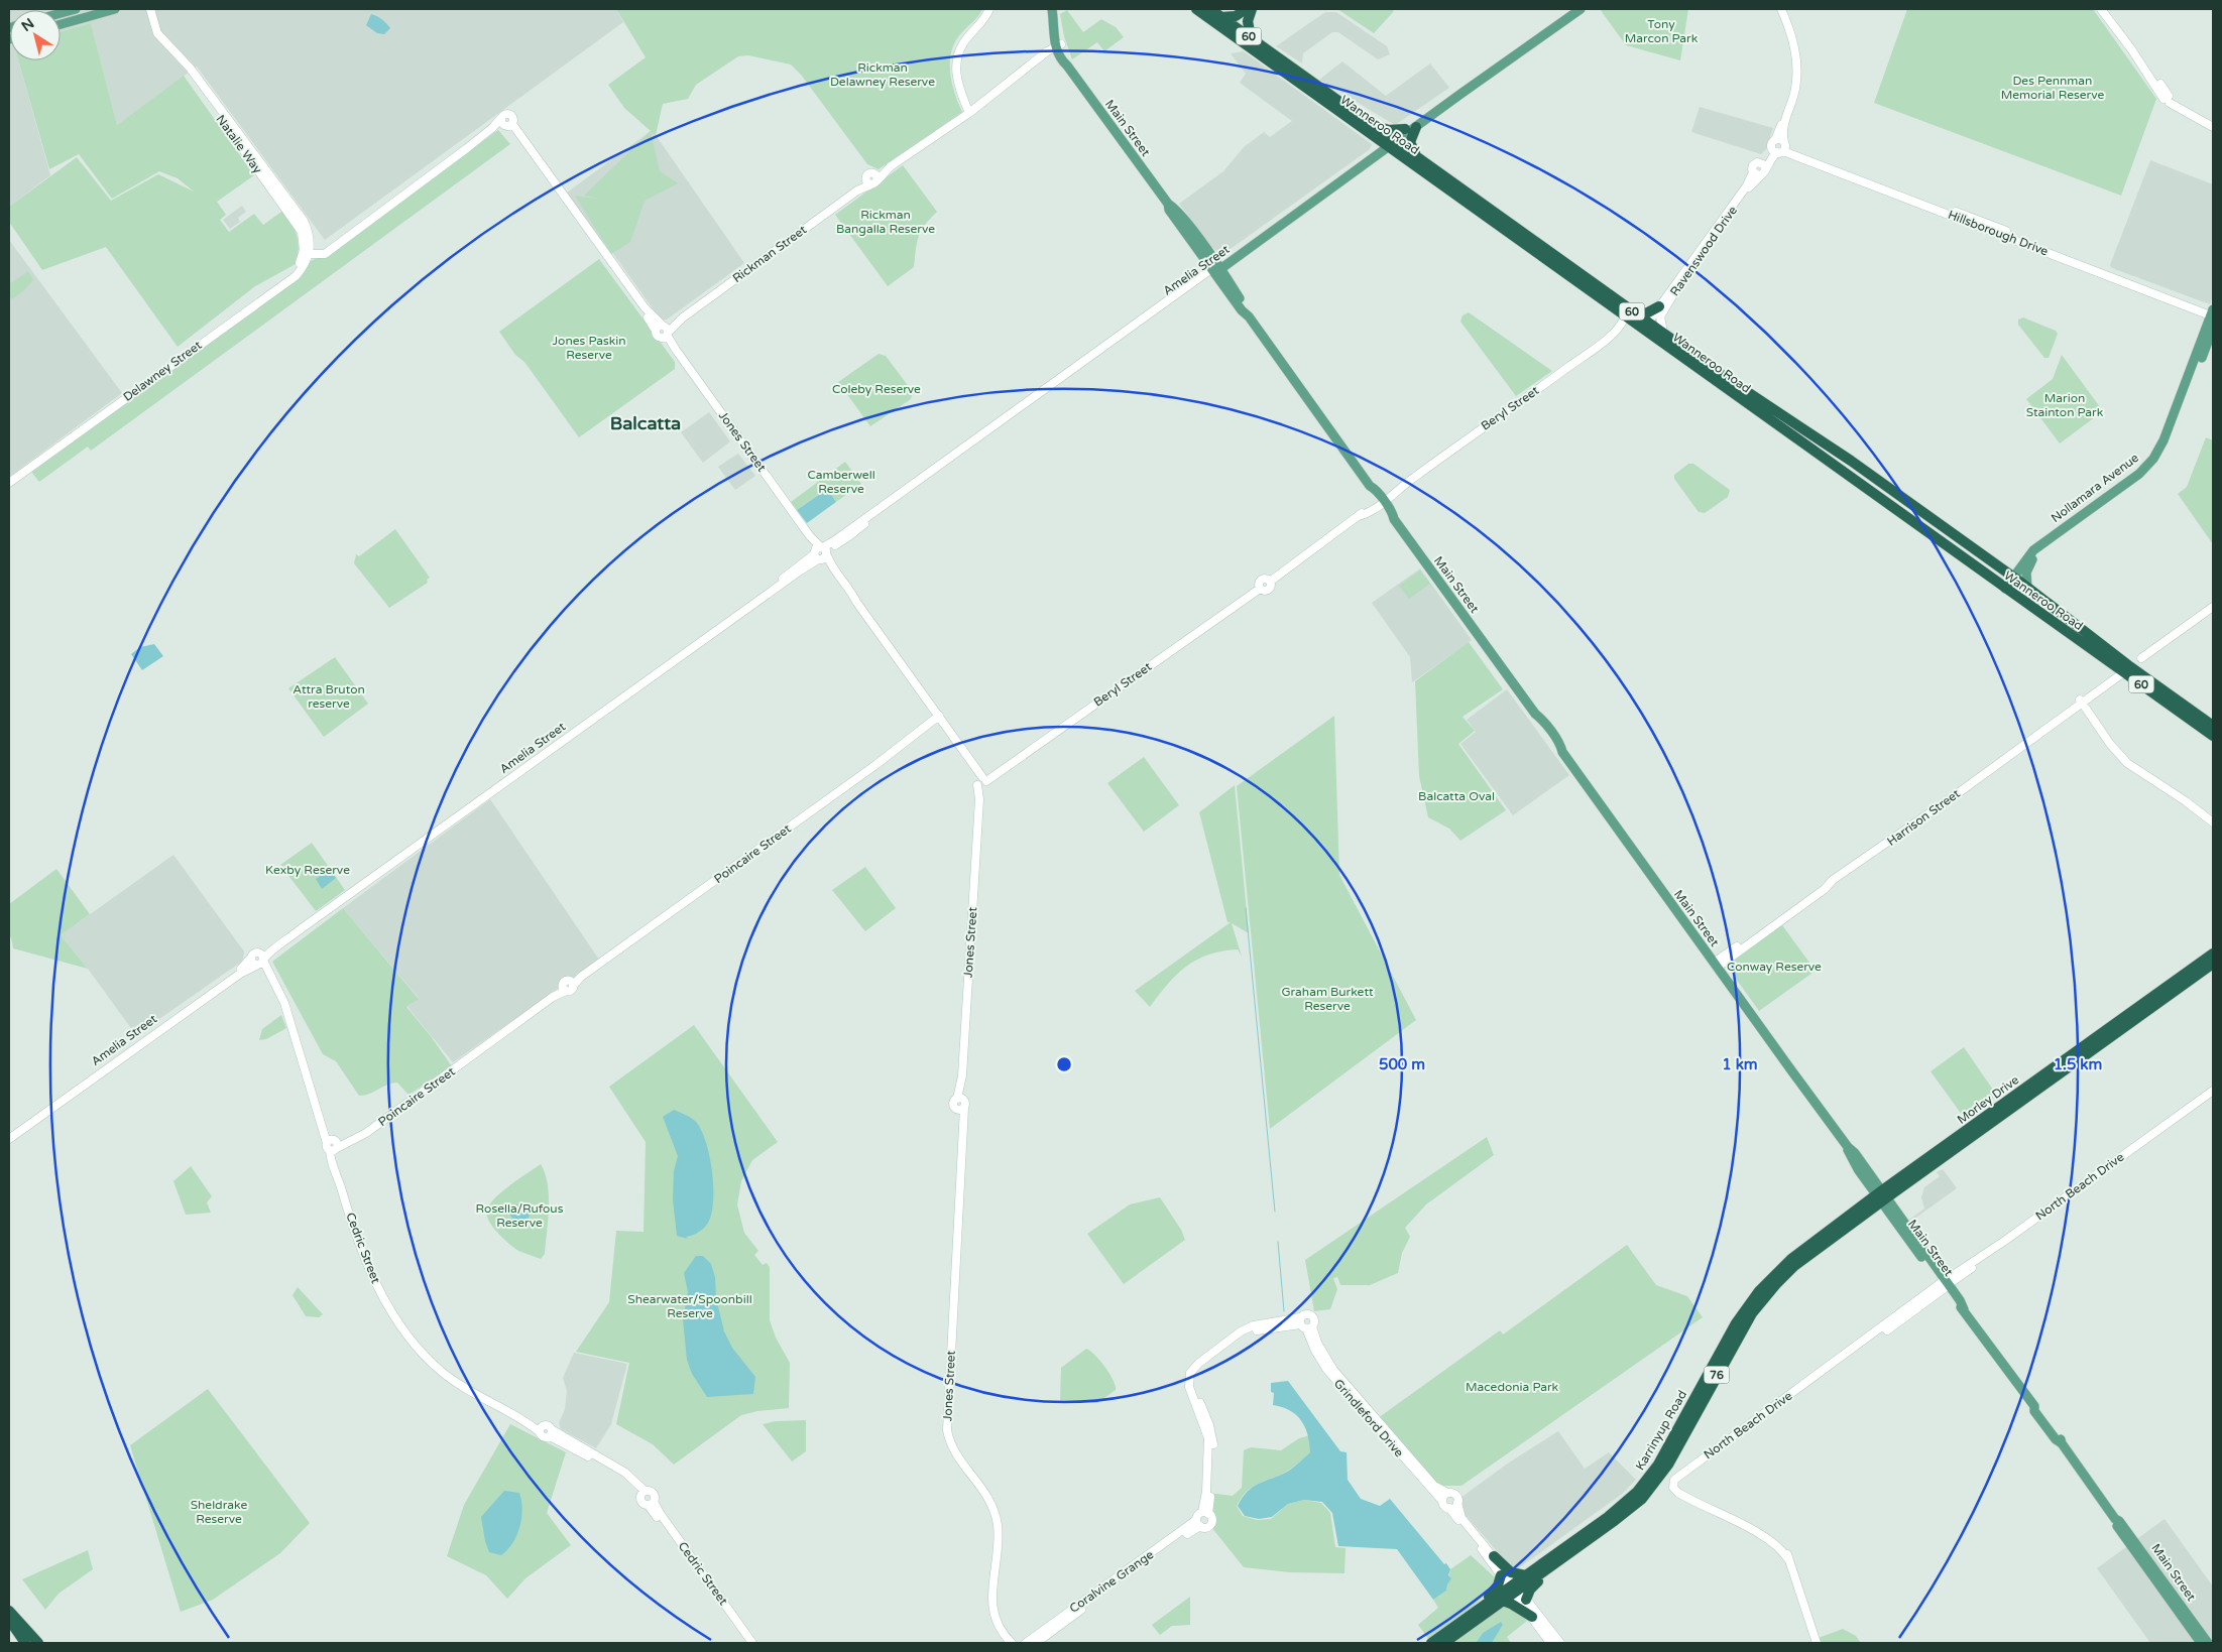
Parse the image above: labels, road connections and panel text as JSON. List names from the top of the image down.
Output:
{
  "streets": {
    "highway": [
      "60",
      "Wanneroo Road",
      "Morley Drive",
      "76",
      "Karrinyup Road"
    ],
    "main road": ["Main Street", "Amelia Street", "Nollamara Avenue"],
    "street": [
      "Natalie Way",
      "Hillsborough Drive",
      "Ravenswood Drive",
      "Rickman Street",
      "Delawney Street",
      "Beryl Street",
      "Jones Street",
      "Harrison Street",
      "Poincaire Street",
      "North Beach Drive",
      "Cedric Street",
      "Grindleford Drive",
      "Coralvine Grange"
    ]
  },
  "crossings": [
    ["Wanneroo Road", "Ravenswood Drive"],
    ["Wanneroo Road", "Amelia Street"],
    ["Wanneroo Road", "Beryl Street"],
    ["Wanneroo Road", "Nollamara Avenue"],
    ["Wanneroo Road", "Harrison Street"],
    ["Main Street", "Rickman Street"],
    ["Main Street", "Amelia Street"],
    ["Main Street", "Beryl Street"],
    ["Main Street", "Harrison Street"],
    ["Main Street", "Morley Drive"],
    ["Main Street", "North Beach Drive"],
    ["Main Street", "Karrinyup Road"],
    ["Natalie Way", "Delawney Street"],
    ["Hillsborough Drive", "Ravenswood Drive"],
    ["Hillsborough Drive", "Nollamara Avenue"],
    ["Ravenswood Drive", "Beryl Street"],
    ["Rickman Street", "Jones Street"],
    ["Amelia Street", "Jones Street"],
    ["Amelia Street", "Cedric Street"],
    ["Beryl Street", "Jones Street"],
    ["Jones Street", "Poincaire Street"],
    ["Poincaire Street", "Cedric Street"],
    ["Morley Drive", "Karrinyup Road"],
    ["Grindleford Drive", "Coralvine Grange"]
  ],
  "districts": ["Balcatta"],
  "parks": [
    "Tony Marcon Park",
    "Rickman Delawney Reserve",
    "Des Pennman Memorial Reserve",
    "Rickman Bangalla Reserve",
    "Jones Paskin Reserve",
    "Coleby Reserve",
    "Marion Stainton Park",
    "Camberwell Reserve",
    "Attra Bruton reserve",
    "Balcatta Oval",
    "Kexby Reserve",
    "Conway Reserve",
    "Graham Burkett Reserve",
    "Rosella/Rufous Reserve",
    "Shearwater/Spoonbill Reserve",
    "Macedonia Park",
    "Sheldrake Reserve"
  ],
  "north": "top left",
  "rings": ["500 m", "1 km", "1.5 km"]
}
